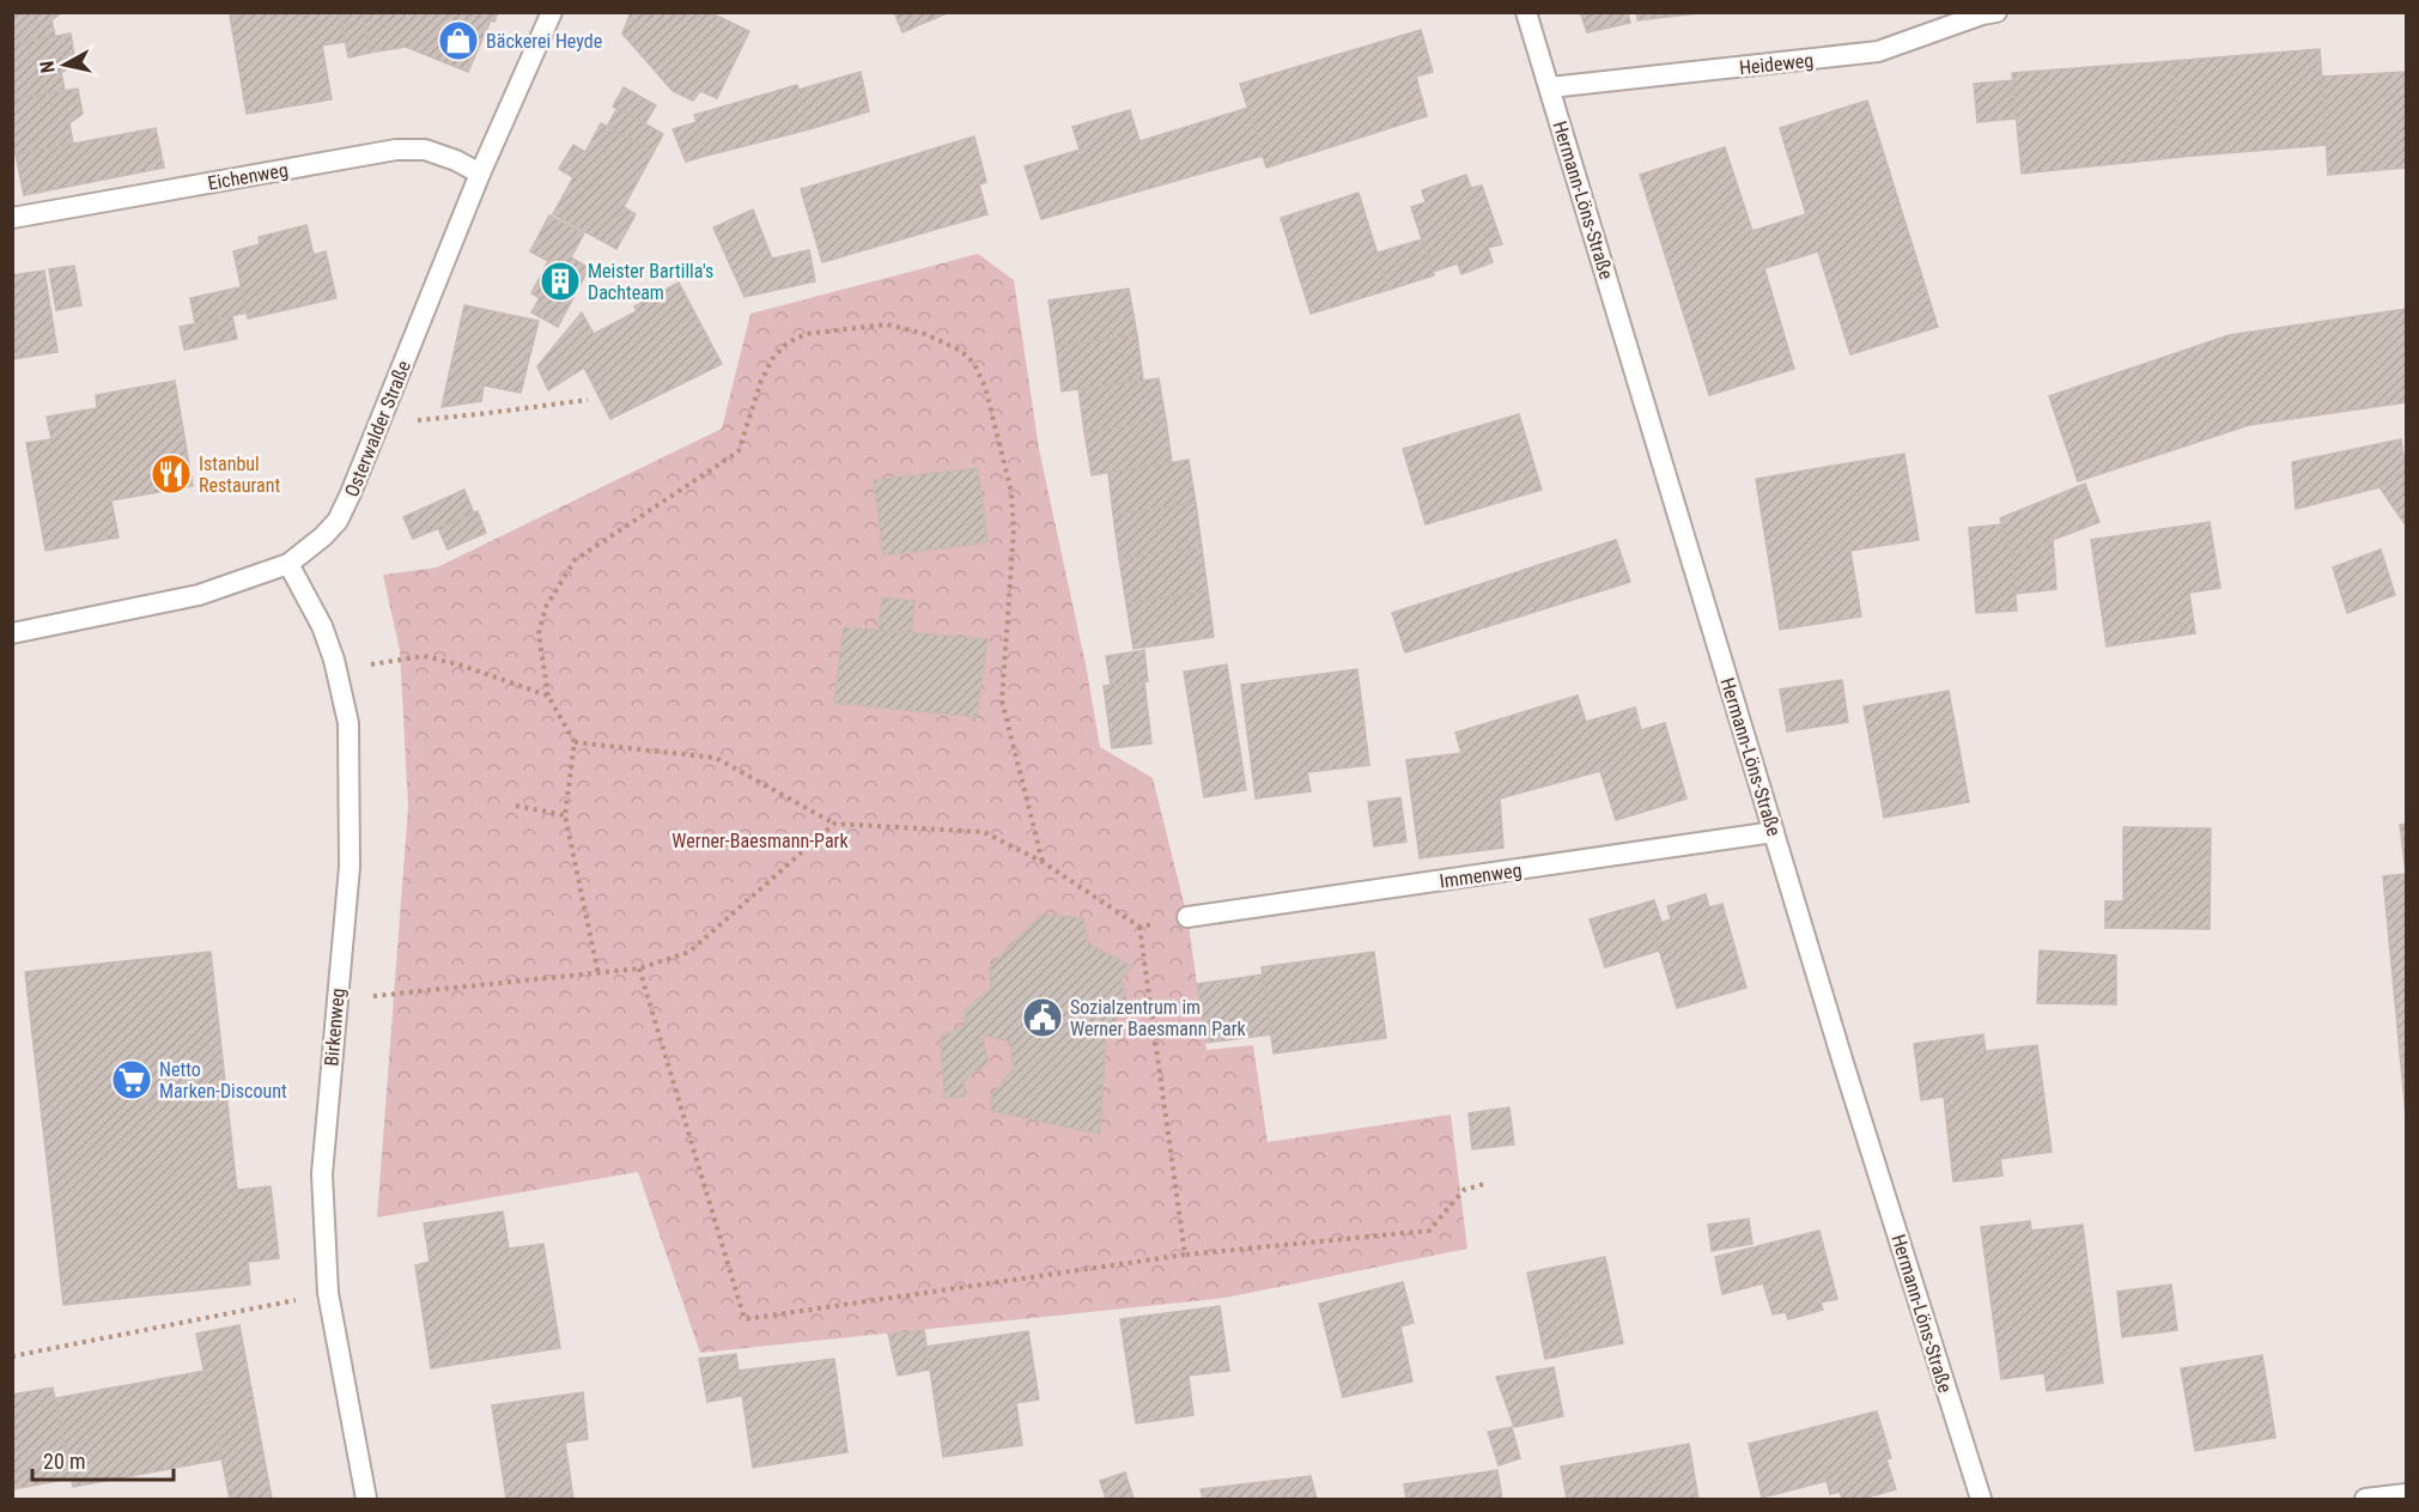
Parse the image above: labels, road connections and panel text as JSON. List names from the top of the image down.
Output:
{
  "streets": {
    "street": [
      "Heideweg",
      "Eichenweg",
      "Hermann-Löns-Straße",
      "Osterwalder Straße",
      "Immenweg",
      "Birkenweg"
    ]
  },
  "crossings": [
    ["Heideweg", "Hermann-Löns-Straße"],
    ["Eichenweg", "Osterwalder Straße"],
    ["Hermann-Löns-Straße", "Immenweg"],
    ["Osterwalder Straße", "Birkenweg"]
  ],
  "parks": ["Werner-Baesmann-Park"],
  "places": {
    "shop": ["Bäckerei Heyde"],
    "building": ["Meister Bartilla's Dachteam"],
    "restaurant": ["Istanbul Restaurant"],
    "public building": ["Sozialzentrum im Werner Baesmann Park"],
    "supermarket": ["Netto Marken-Discount"]
  },
  "scale_bar": "20 m",
  "north": "left"
}
